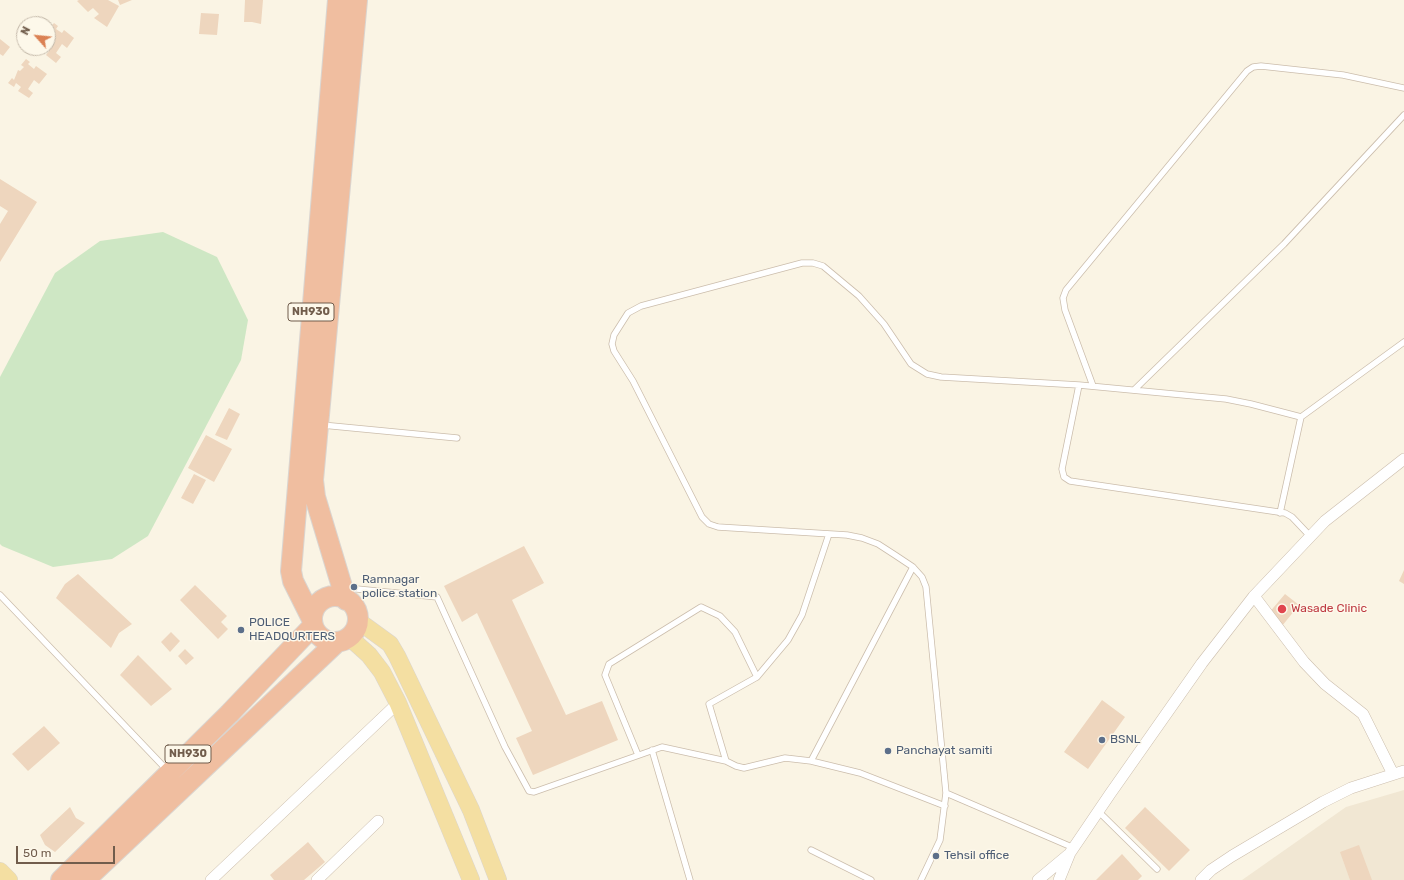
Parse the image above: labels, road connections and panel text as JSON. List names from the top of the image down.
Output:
{
  "streets": {
    "highway": ["NH930"]
  },
  "places": [
    "Ramnagar police station",
    "Wasade Clinic",
    "POLICE HEADQURTERS",
    "BSNL",
    "Panchayat samiti",
    "Tehsil office"
  ],
  "scale_bar": "50 m",
  "north": "top left"
}
